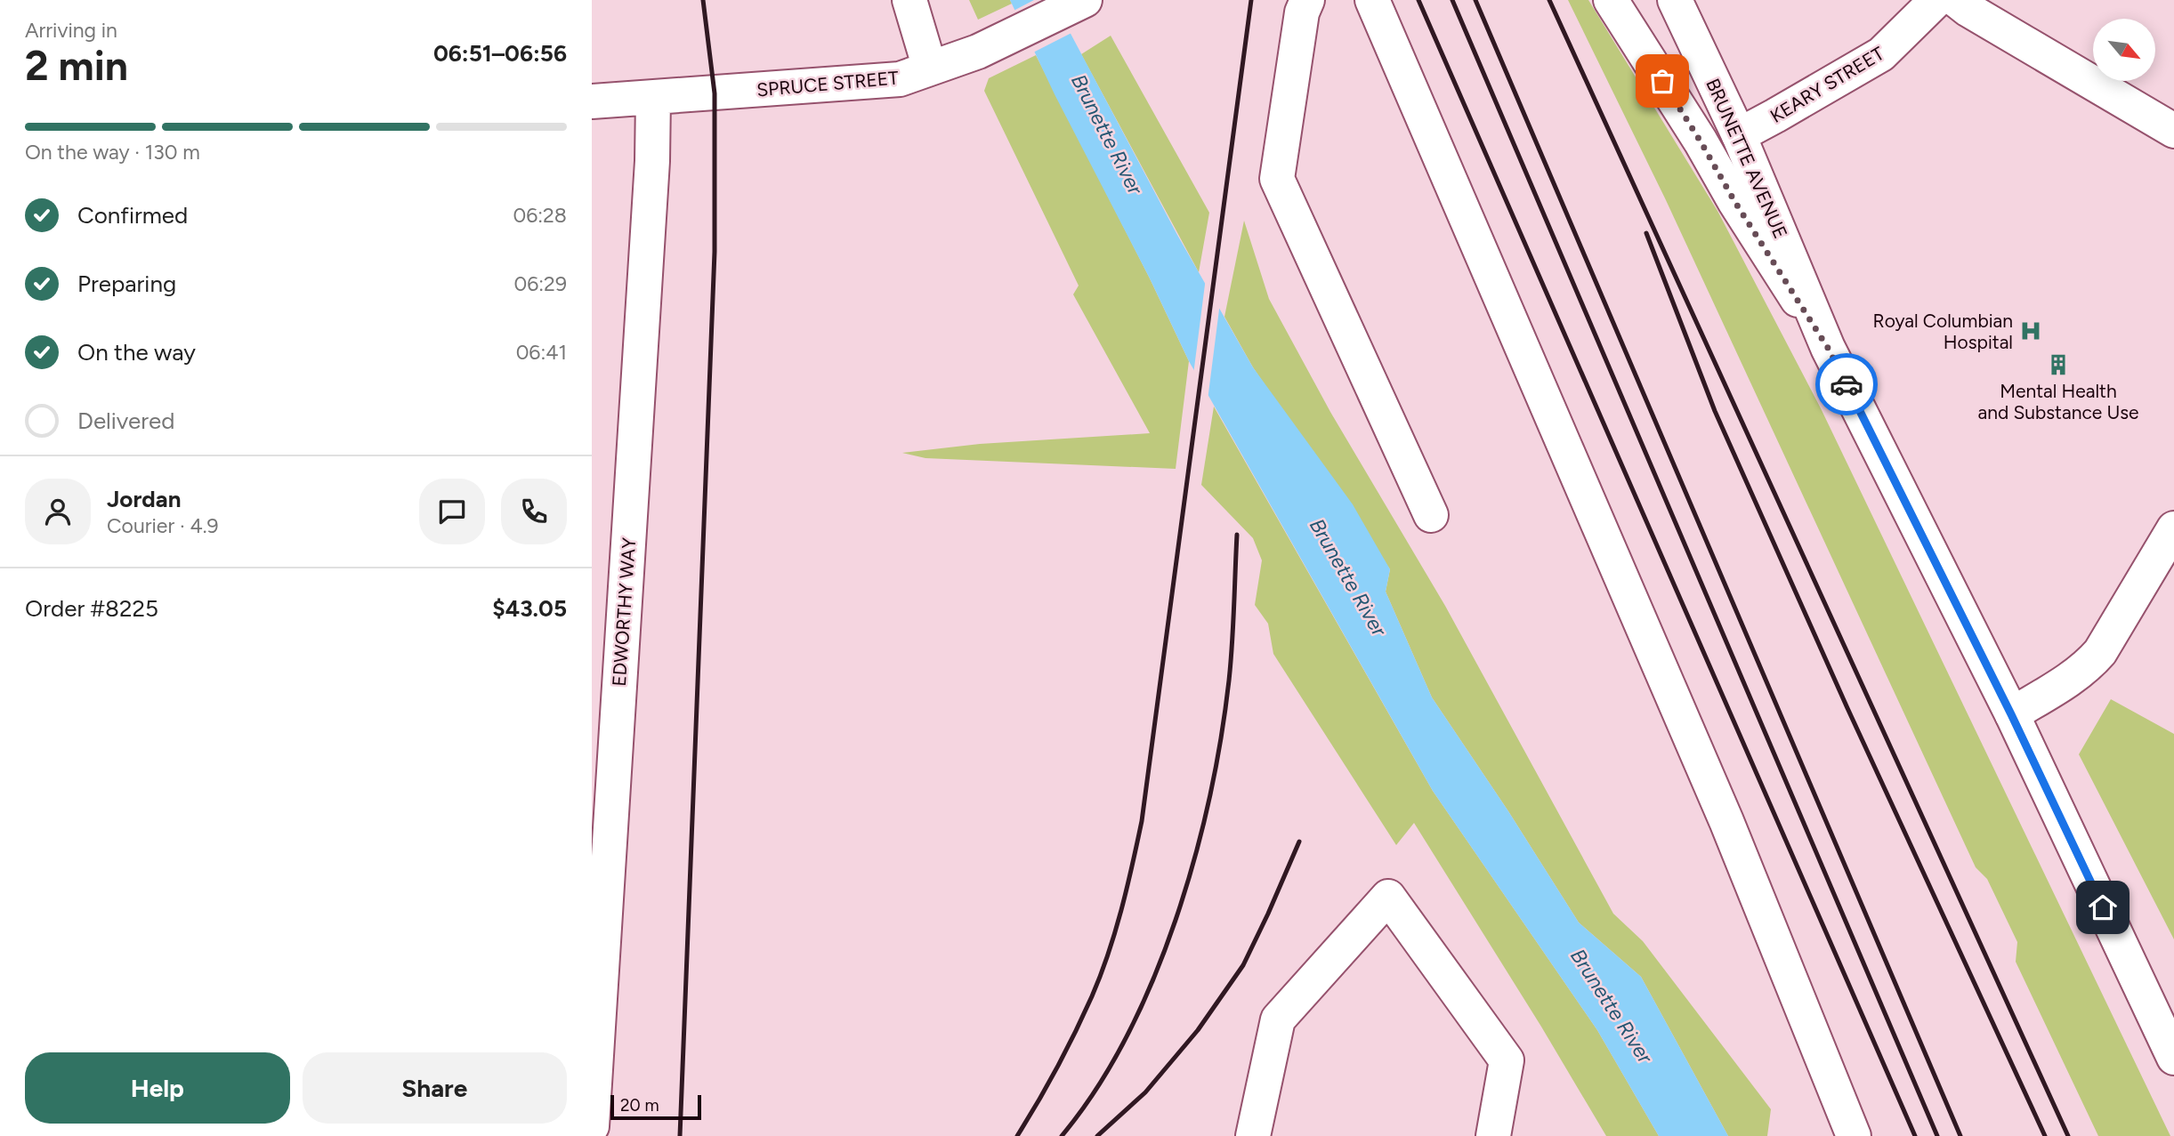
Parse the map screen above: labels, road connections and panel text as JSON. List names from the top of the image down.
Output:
{
  "streets": {
    "street": [
      "SPRUCE STREET",
      "KEARY STREET",
      "BRUNETTE AVENUE",
      "EDWORTHY WAY"
    ]
  },
  "crossings": [
    ["SPRUCE STREET", "EDWORTHY WAY"],
    ["KEARY STREET", "BRUNETTE AVENUE"]
  ],
  "water": ["Brunette River"],
  "places": {
    "hospital": ["Royal Columbian Hospital"],
    "building": ["Mental Health and Substance Use"]
  },
  "scale_bar": "20 m",
  "north": "bottom right",
  "page": {
    "heading": ["2 min", "Arriving in", "06:51–06:56"],
    "panel": [
      "Jordan",
      "Courier · 4.9",
      "Order #8225",
      "$43.05"
    ],
    "bar": "On the way · 130 m",
    "list": [
      ["Confirmed", "06:28"],
      ["Preparing", "06:29"],
      ["On the way", "06:41"],
      "Delivered"
    ],
    "buttons": ["Help", "Share"],
    "scale": "20 m"
  }
}
